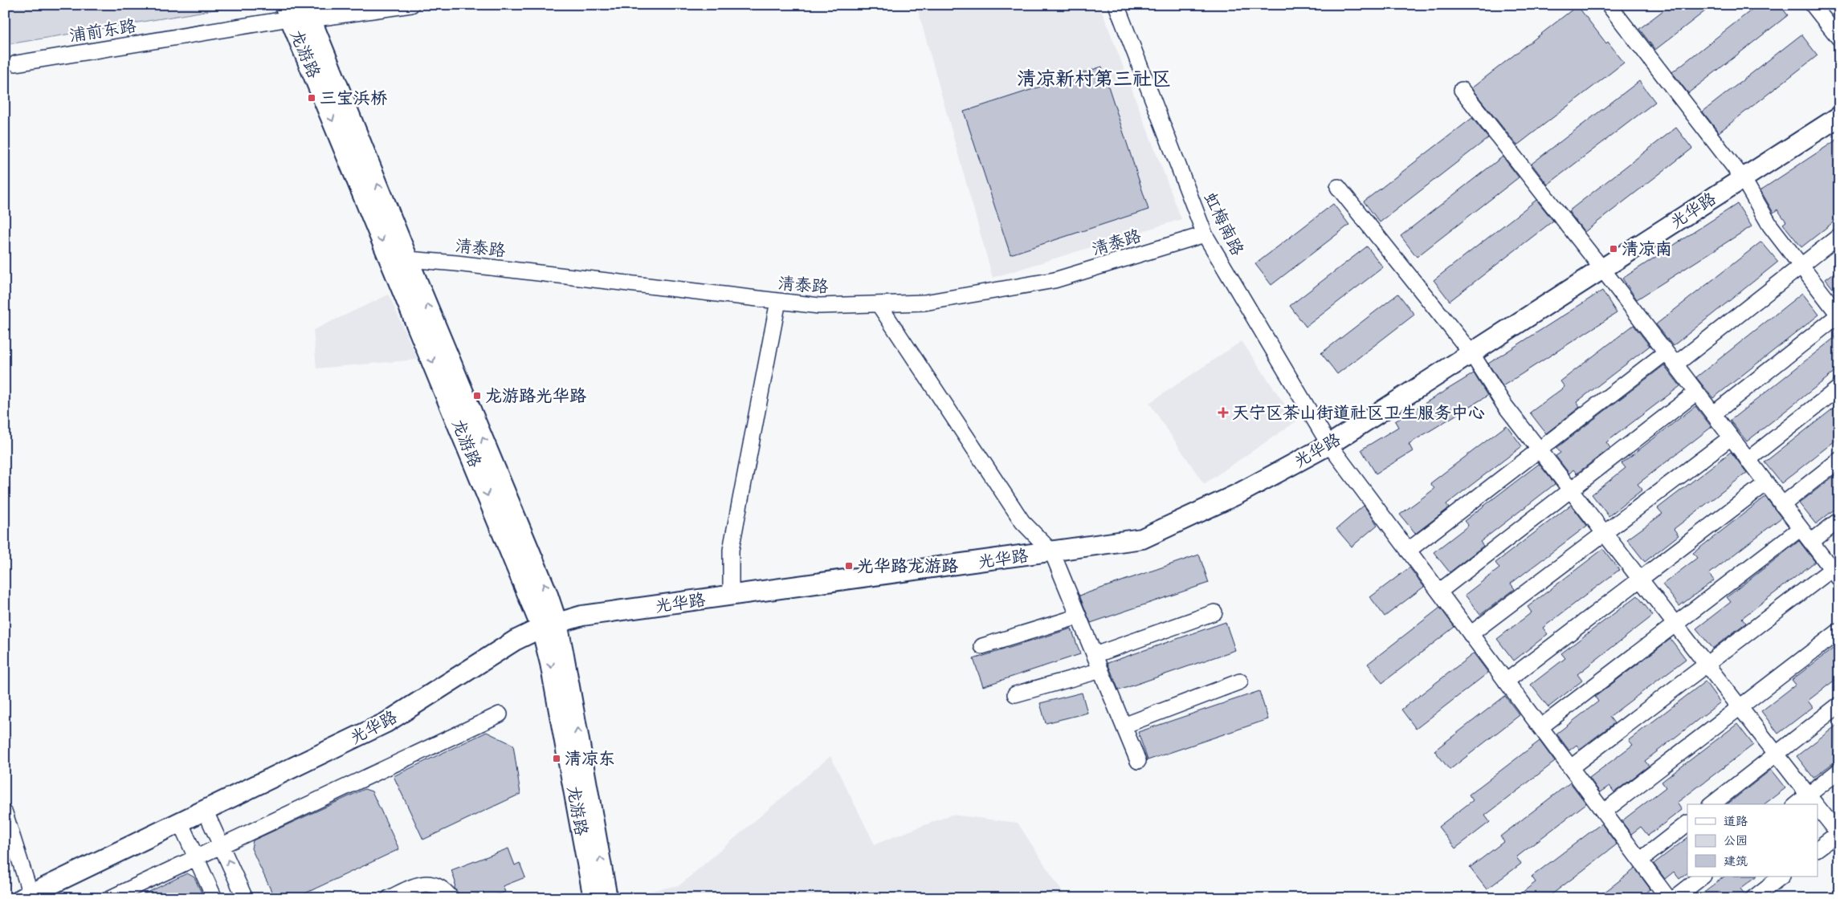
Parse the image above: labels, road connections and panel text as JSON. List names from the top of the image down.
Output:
{
  "streets": {
    "main road": ["龙游路", "光华路"],
    "street": ["浦前东路", "虹梅南路", "清泰路"]
  },
  "crossings": [
    ["浦前东路", "龙游路"],
    ["龙游路", "光华路"],
    ["龙游路", "清泰路"],
    ["光华路", "虹梅南路"],
    ["虹梅南路", "清泰路"]
  ],
  "districts": ["清凉新村第三社区"],
  "places": {
    "transit": [
      "三宝浜桥",
      "清凉南",
      "龙游路光华路",
      "光华路龙游路",
      "清凉东"
    ],
    "health": ["天宁区茶山街道社区卫生服务中心"]
  },
  "legend": ["道路", "公园", "建筑"]
}
